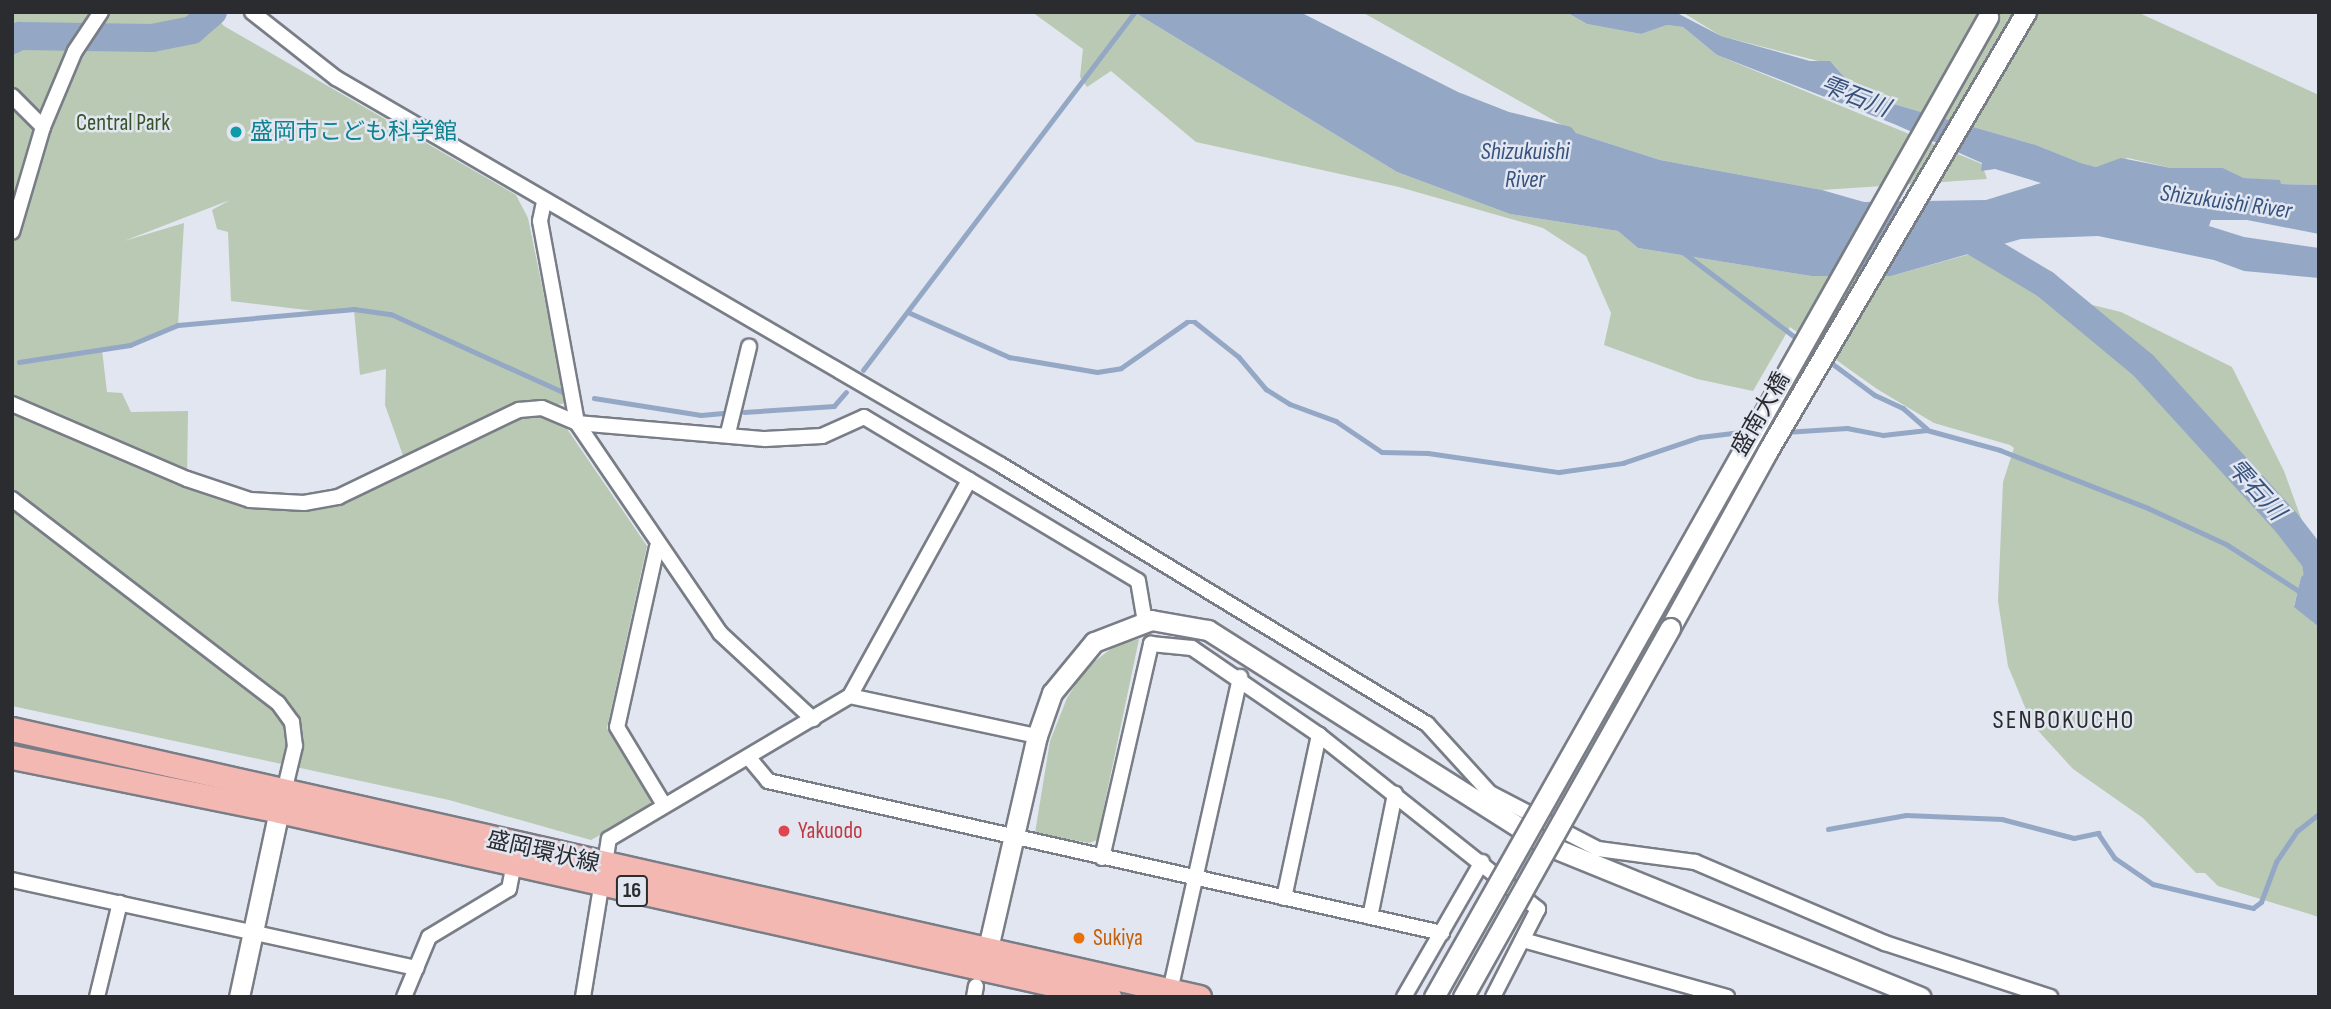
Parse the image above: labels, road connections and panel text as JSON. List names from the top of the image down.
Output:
{
  "streets": {
    "main road": ["盛岡環状線", "16"],
    "street": ["盛南大橋"]
  },
  "districts": ["SENBOKUCHO"],
  "water": ["雫石川", "Shizukuishi River"],
  "parks": ["Central Park"],
  "places": ["盛岡市こども科学館", "Yakuodo", "Sukiya"]
}
